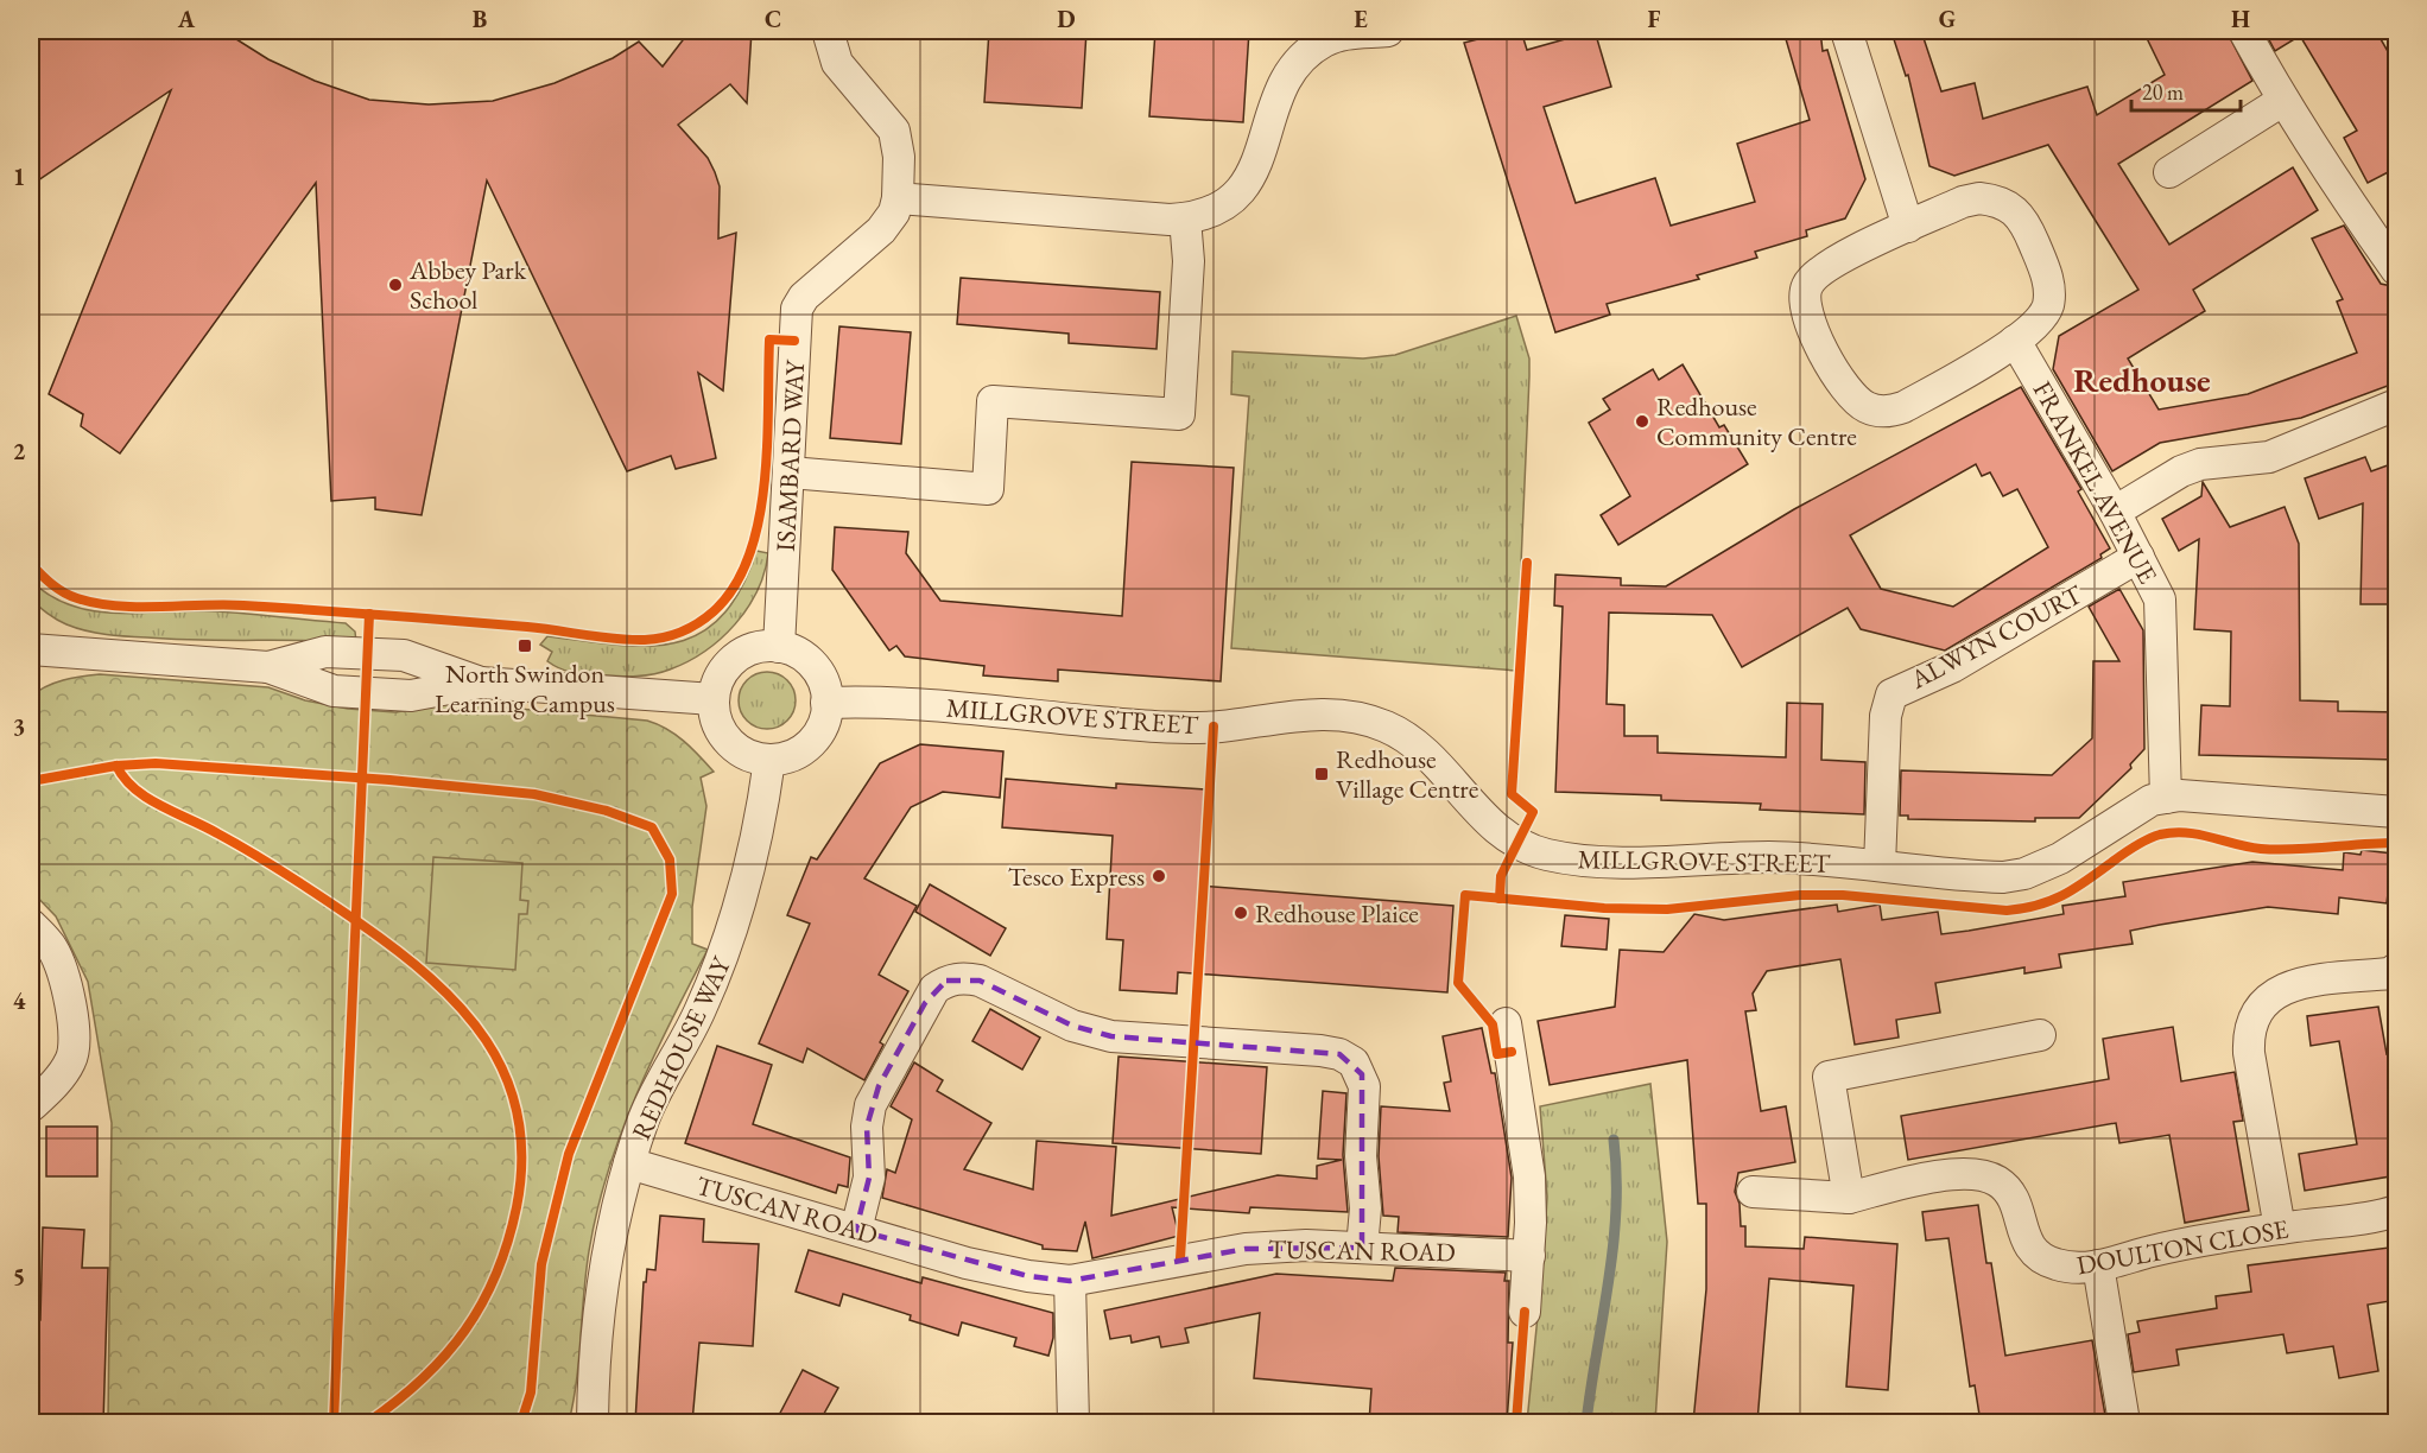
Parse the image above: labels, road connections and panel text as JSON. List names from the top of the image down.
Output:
{
  "streets": {
    "street": [
      "ISAMBARD WAY",
      "FRANKEL AVENUE",
      "ALWYN COURT",
      "MILLGROVE STREET",
      "REDHOUSE WAY",
      "TUSCAN ROAD",
      "DOULTON CLOSE"
    ]
  },
  "crossings": [
    ["ISAMBARD WAY", "MILLGROVE STREET"],
    ["ISAMBARD WAY", "REDHOUSE WAY"],
    ["FRANKEL AVENUE", "ALWYN COURT"],
    ["FRANKEL AVENUE", "MILLGROVE STREET"],
    ["ALWYN COURT", "MILLGROVE STREET"],
    ["MILLGROVE STREET", "REDHOUSE WAY"],
    ["REDHOUSE WAY", "TUSCAN ROAD"]
  ],
  "districts": ["Redhouse"],
  "places": {
    "other": [
      "Abbey Park School",
      "Redhouse Community Centre",
      "Tesco Express",
      "Redhouse Plaice"
    ],
    "transit": ["North Swindon Learning Campus", "Redhouse Village Centre"]
  },
  "scale_bar": "20 m",
  "grid": {
    "columns": [
      "A",
      "B",
      "C",
      "D",
      "E",
      "F",
      "G",
      "H"
    ],
    "rows": [
      "1",
      "2",
      "3",
      "4",
      "5"
    ]
  }
}
